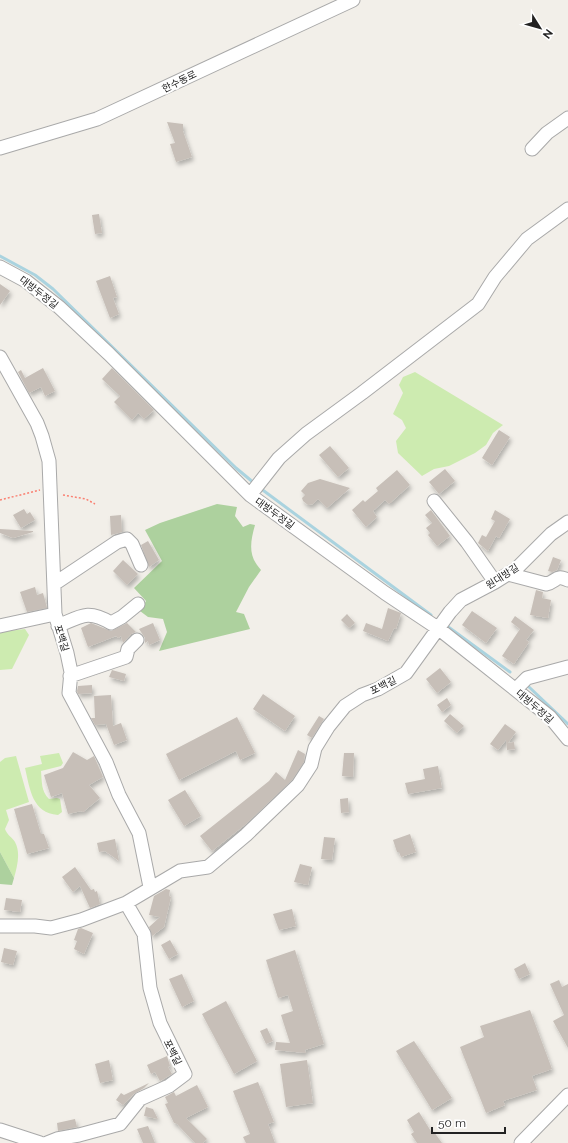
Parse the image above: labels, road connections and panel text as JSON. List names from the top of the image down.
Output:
{
  "streets": {
    "street": [
      "한수동로",
      "대방두정길",
      "원대방길",
      "포백길"
    ]
  },
  "crossings": [
    ["대방두정길", "원대방길"],
    ["대방두정길", "포백길"],
    ["원대방길", "포백길"]
  ],
  "scale_bar": "50 m",
  "north": "bottom right"
}
